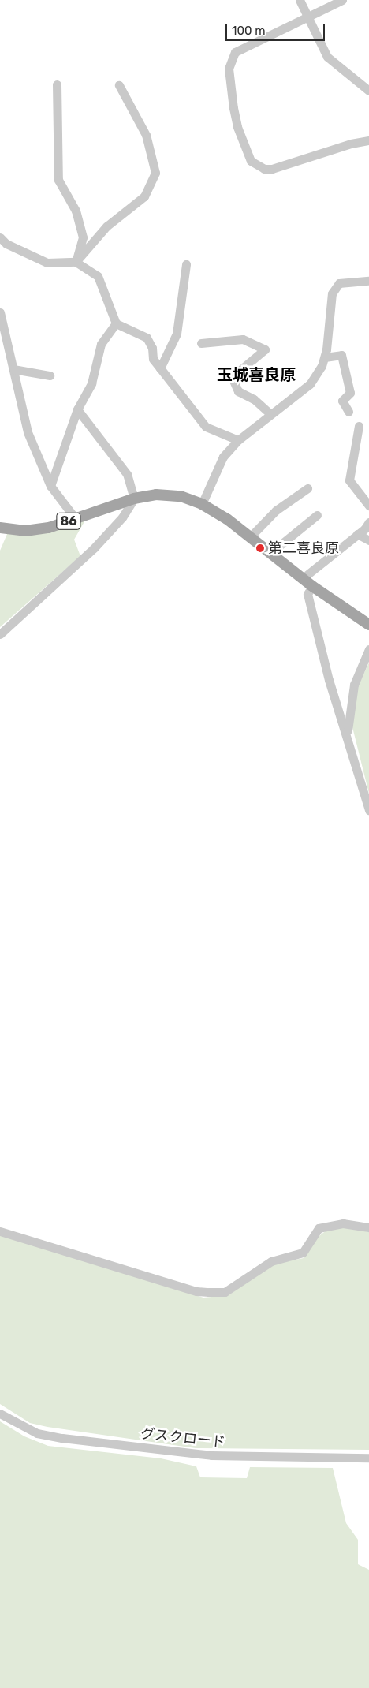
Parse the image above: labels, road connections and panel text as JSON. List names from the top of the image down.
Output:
{
  "streets": {
    "main road": ["86"],
    "street": ["グスクロード"]
  },
  "districts": ["玉城喜良原"],
  "places": ["第二喜良原"],
  "scale_bar": "100 m"
}
